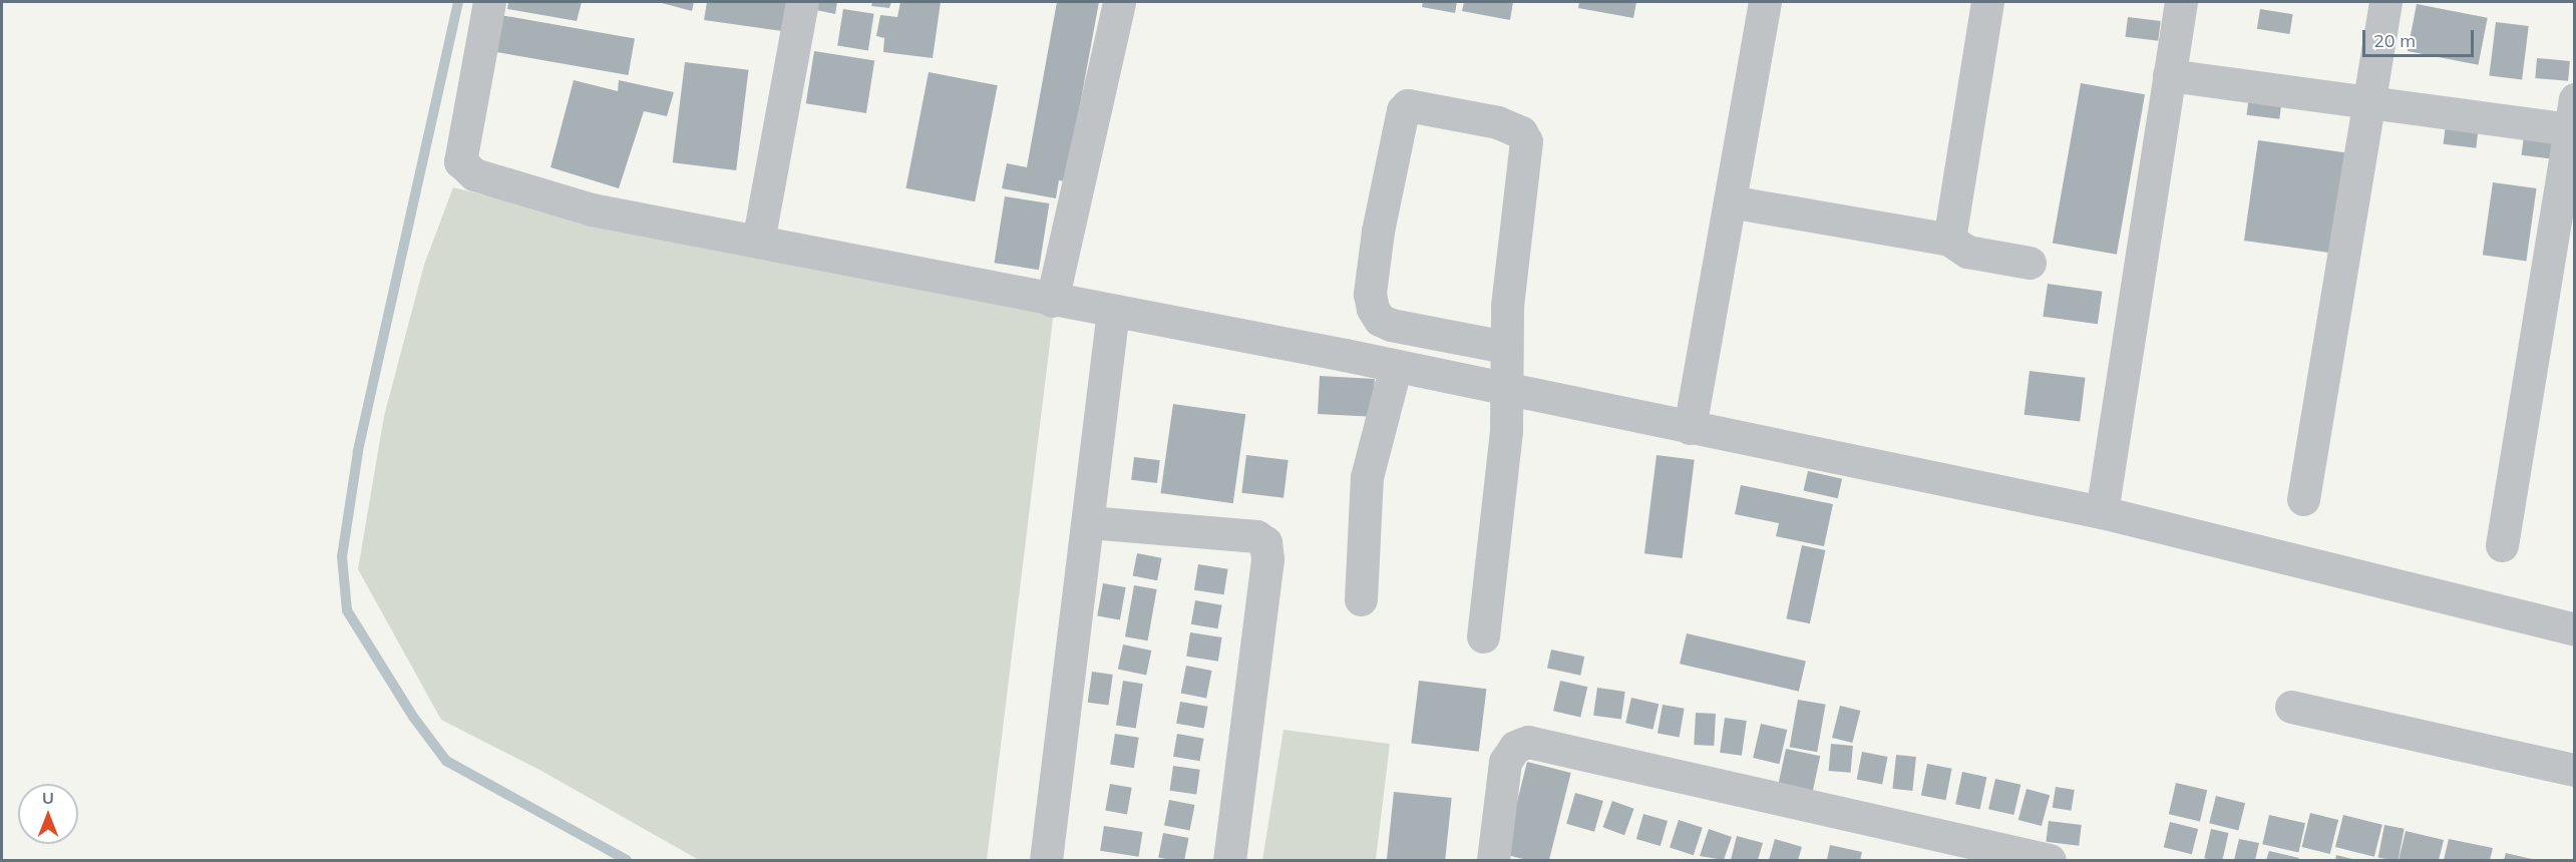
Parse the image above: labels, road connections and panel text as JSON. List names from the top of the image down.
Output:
{
  "scale_bar": "20 m",
  "north": "top"
}
